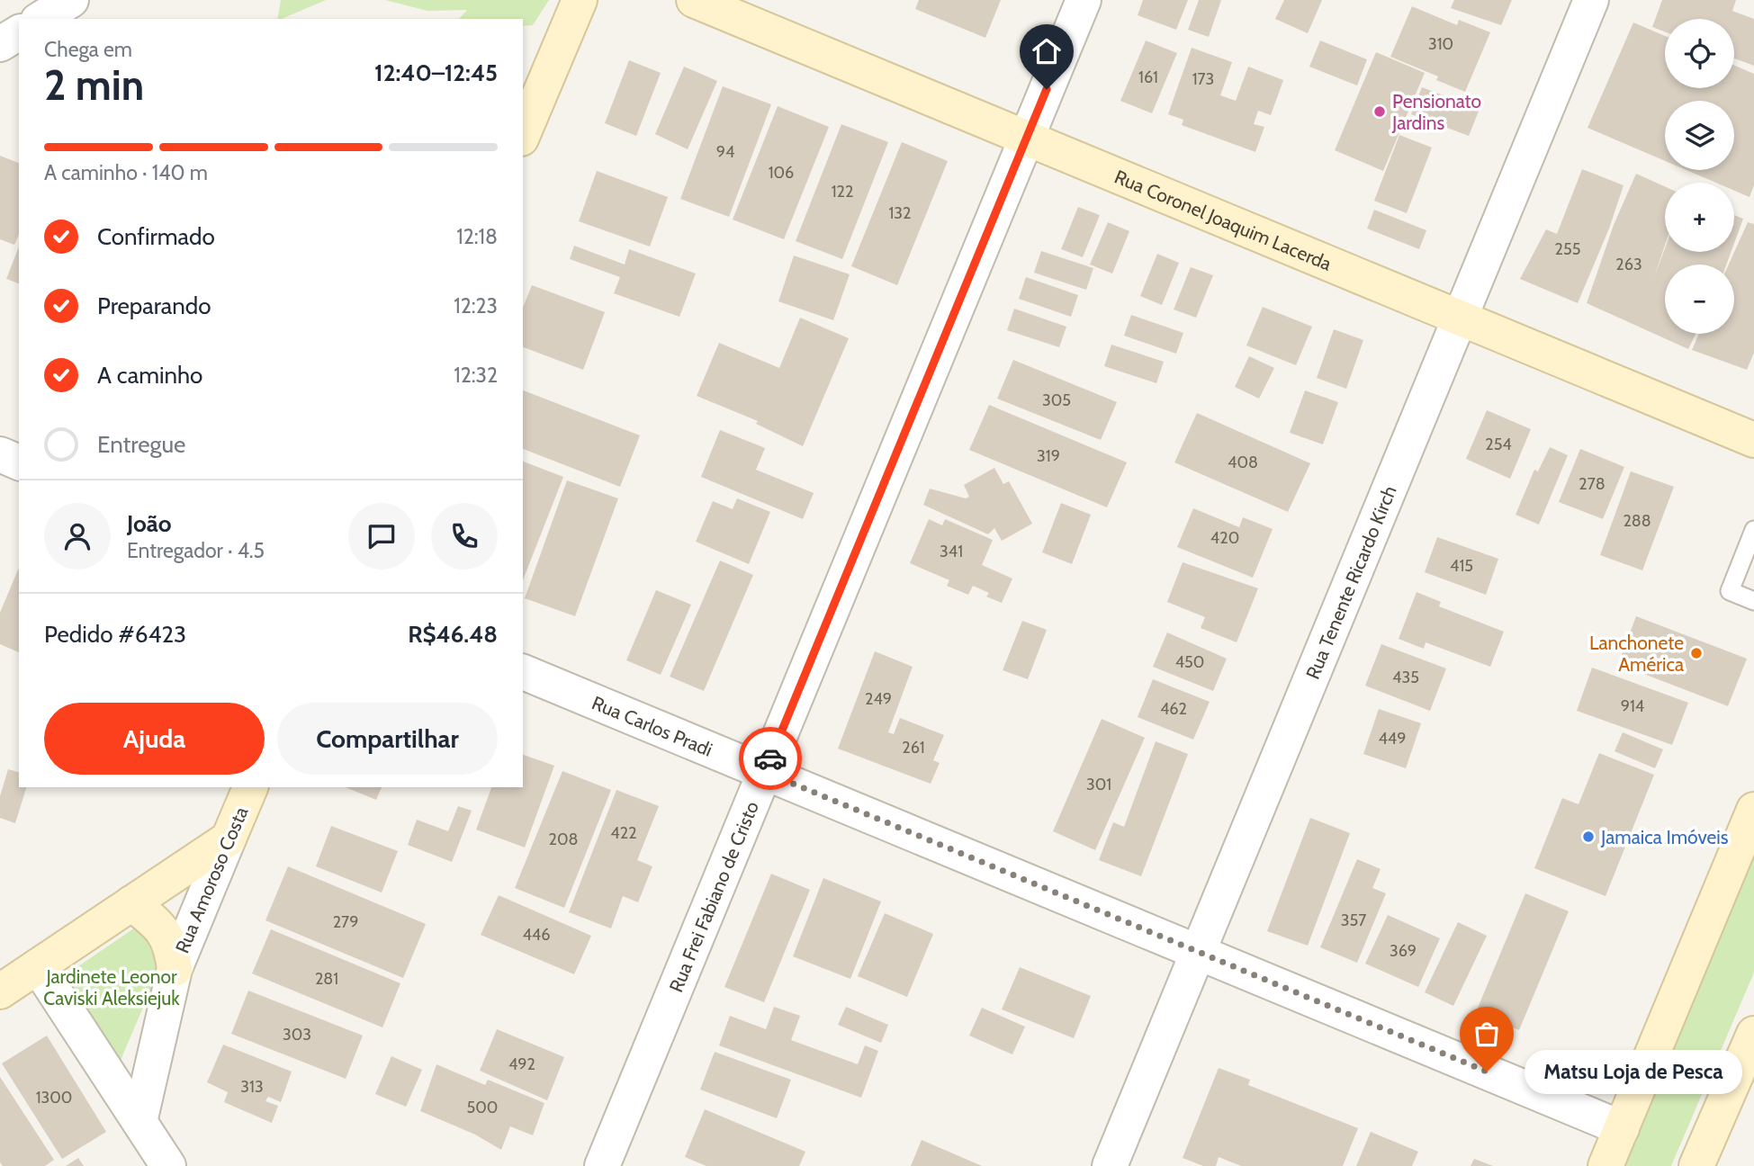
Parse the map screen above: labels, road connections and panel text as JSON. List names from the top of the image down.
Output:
{
  "streets": {
    "street": [
      "Rua Coronel Joaquim Lacerda",
      "Rua Tenente Ricardo Kirch",
      "Rua Carlos Pradi",
      "Rua Amoroso Costa",
      "Rua Frei Fabiano de Cristo"
    ]
  },
  "crossings": [
    ["Rua Coronel Joaquim Lacerda", "Rua Tenente Ricardo Kirch"],
    ["Rua Coronel Joaquim Lacerda", "Rua Frei Fabiano de Cristo"],
    ["Rua Tenente Ricardo Kirch", "Rua Carlos Pradi"],
    ["Rua Carlos Pradi", "Rua Frei Fabiano de Cristo"]
  ],
  "parks": ["Jardinete Leonor Caviski Aleksiejuk"],
  "places": [
    "Pensionato Jardins",
    "Lanchonete América",
    "Jamaica Imóveis",
    "Matsu Loja de Pesca"
  ],
  "house_numbers": [
    "310",
    "161",
    "173",
    "94",
    "106",
    "122",
    "132",
    "255",
    "263",
    "305",
    "254",
    "319",
    "408",
    "278",
    "288",
    "420",
    "341",
    "415",
    "450",
    "435",
    "249",
    "914",
    "462",
    "449",
    "261",
    "301",
    "422",
    "208",
    "357",
    "279",
    "446",
    "369",
    "281",
    "303",
    "492",
    "313",
    "1300",
    "500"
  ],
  "page": {
    "map_buttons": ["+", "−"],
    "heading": ["2 min", "Chega em", "12:40–12:45"],
    "panel": [
      "João",
      "Entregador · 4.5",
      "Pedido #6423",
      "R$46.48"
    ],
    "bar": "A caminho · 140 m",
    "list": [
      ["Confirmado", "12:18"],
      ["Preparando", "12:23"],
      ["A caminho", "12:32"],
      "Entregue"
    ],
    "buttons": ["Ajuda", "Compartilhar"],
    "bubble": "Matsu Loja de Pesca"
  }
}
